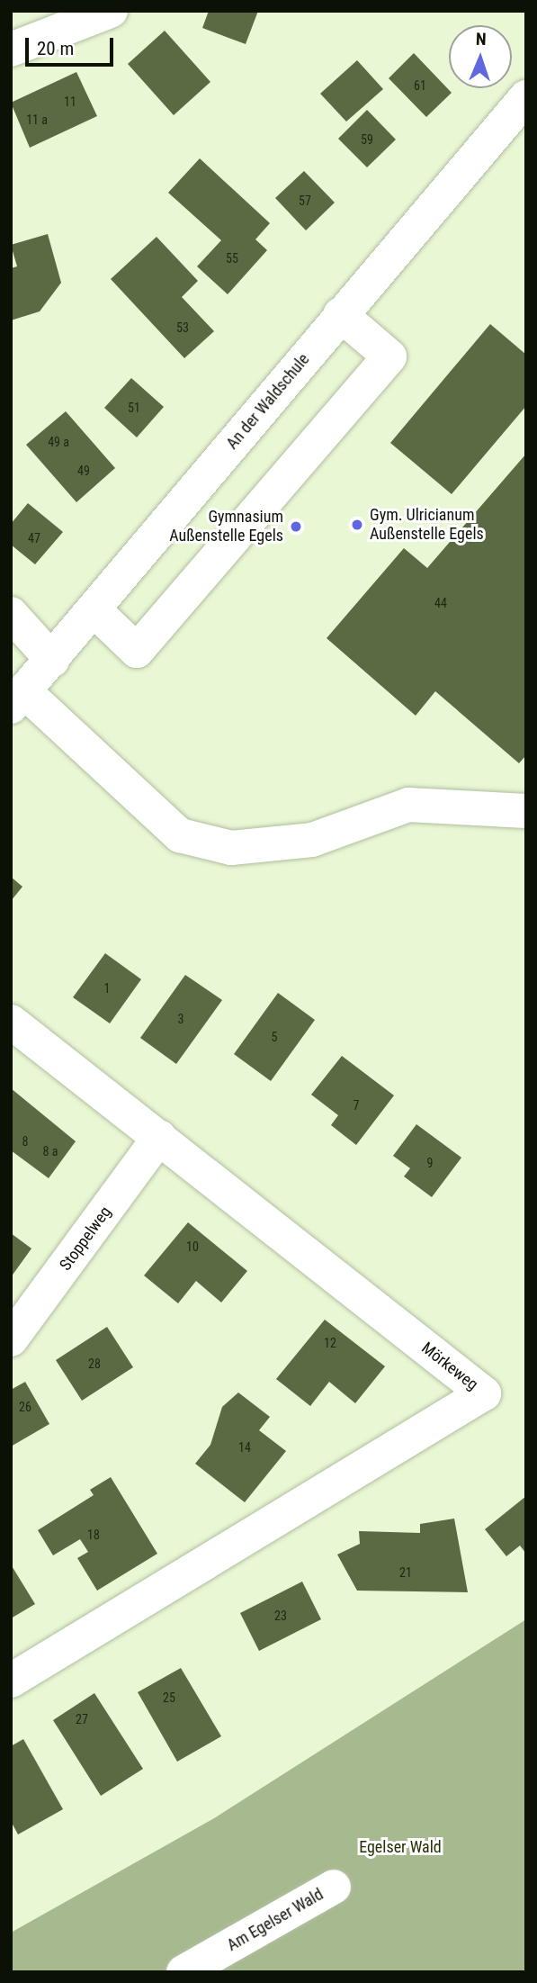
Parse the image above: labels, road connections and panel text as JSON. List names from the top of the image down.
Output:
{
  "streets": {
    "street": [
      "An der Waldschule",
      "Stoppelweg",
      "Mörkeweg",
      "Am Egelser Wald"
    ]
  },
  "crossings": [
    ["Stoppelweg", "Mörkeweg"]
  ],
  "parks": ["Egelser Wald"],
  "places": ["Gym. Ulricianum Außenstelle Egels", "Gymnasium Außenstelle Egels"],
  "house_numbers": [
    "61",
    "11",
    "11 a",
    "59",
    "57",
    "55",
    "53",
    "51",
    "49 a",
    "49",
    "47",
    "44",
    "1",
    "3",
    "5",
    "7",
    "8",
    "8 a",
    "9",
    "10",
    "12",
    "28",
    "26",
    "14",
    "18",
    "21",
    "23",
    "25",
    "27"
  ],
  "scale_bar": "20 m",
  "north": "top"
}
